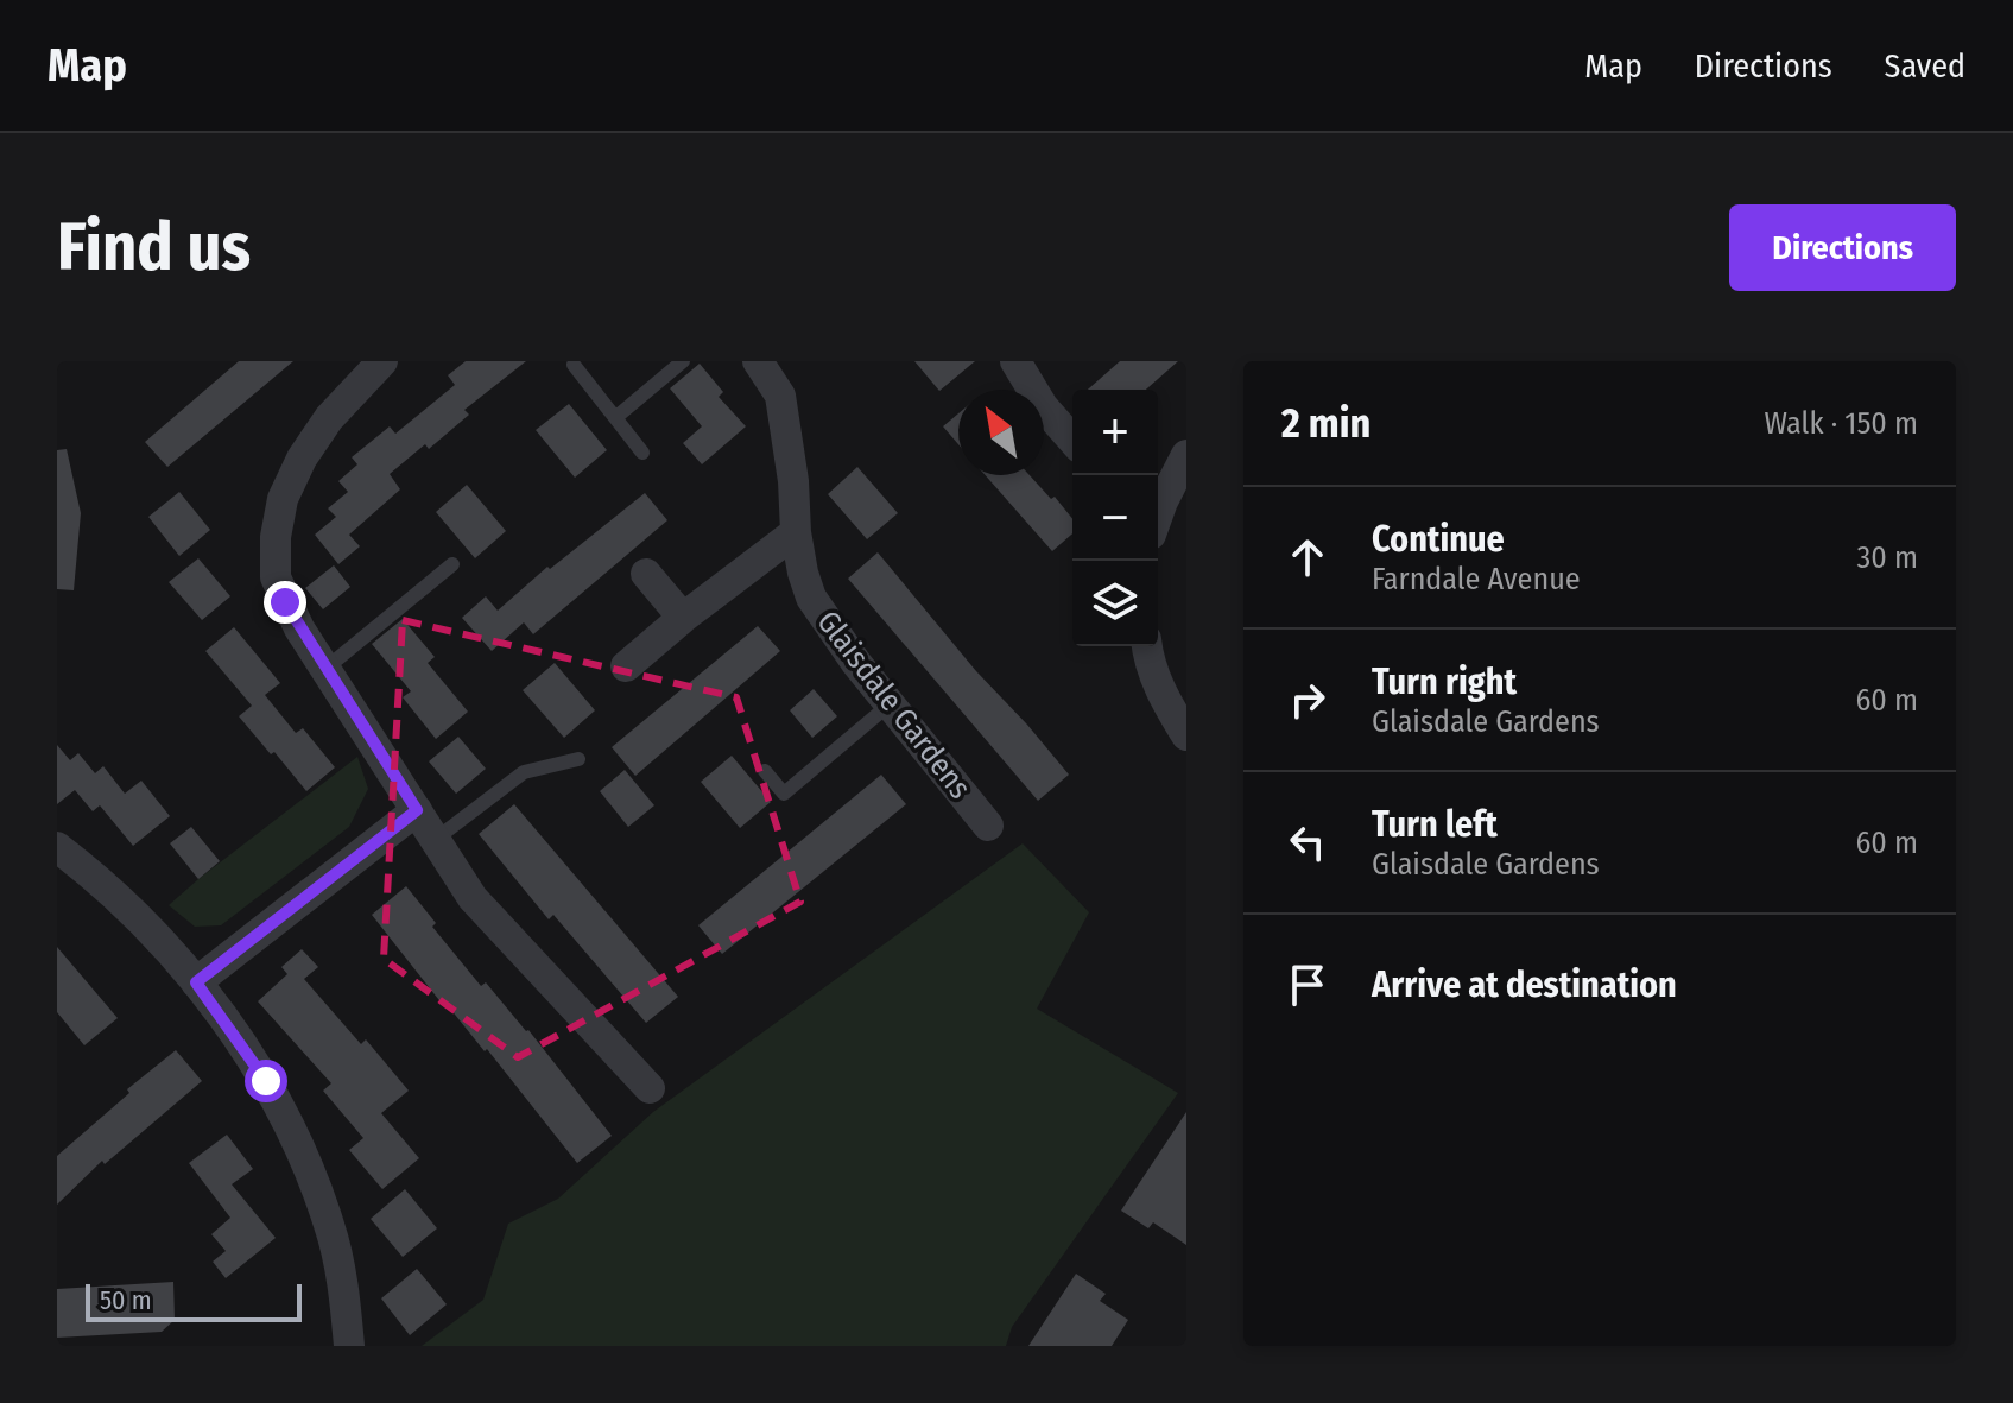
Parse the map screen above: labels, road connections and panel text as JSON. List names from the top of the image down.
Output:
{
  "streets": {
    "street": ["Glaisdale Gardens"]
  },
  "scale_bar": "50 m",
  "north": "top left",
  "page": {
    "header": "Map",
    "nav": ["Map", "Directions", "Saved"],
    "buttons": "Directions",
    "title": "Find us",
    "heading": ["2 min", "Walk · 150 m"],
    "map_buttons": ["+", "−"],
    "list": [
      ["Continue", "Farndale Avenue", "30 m"],
      ["Turn right", "Glaisdale Gardens", "60 m"],
      ["Turn left", "Glaisdale Gardens", "60 m"],
      "Arrive at destination"
    ],
    "scale": "50 m"
  }
}
